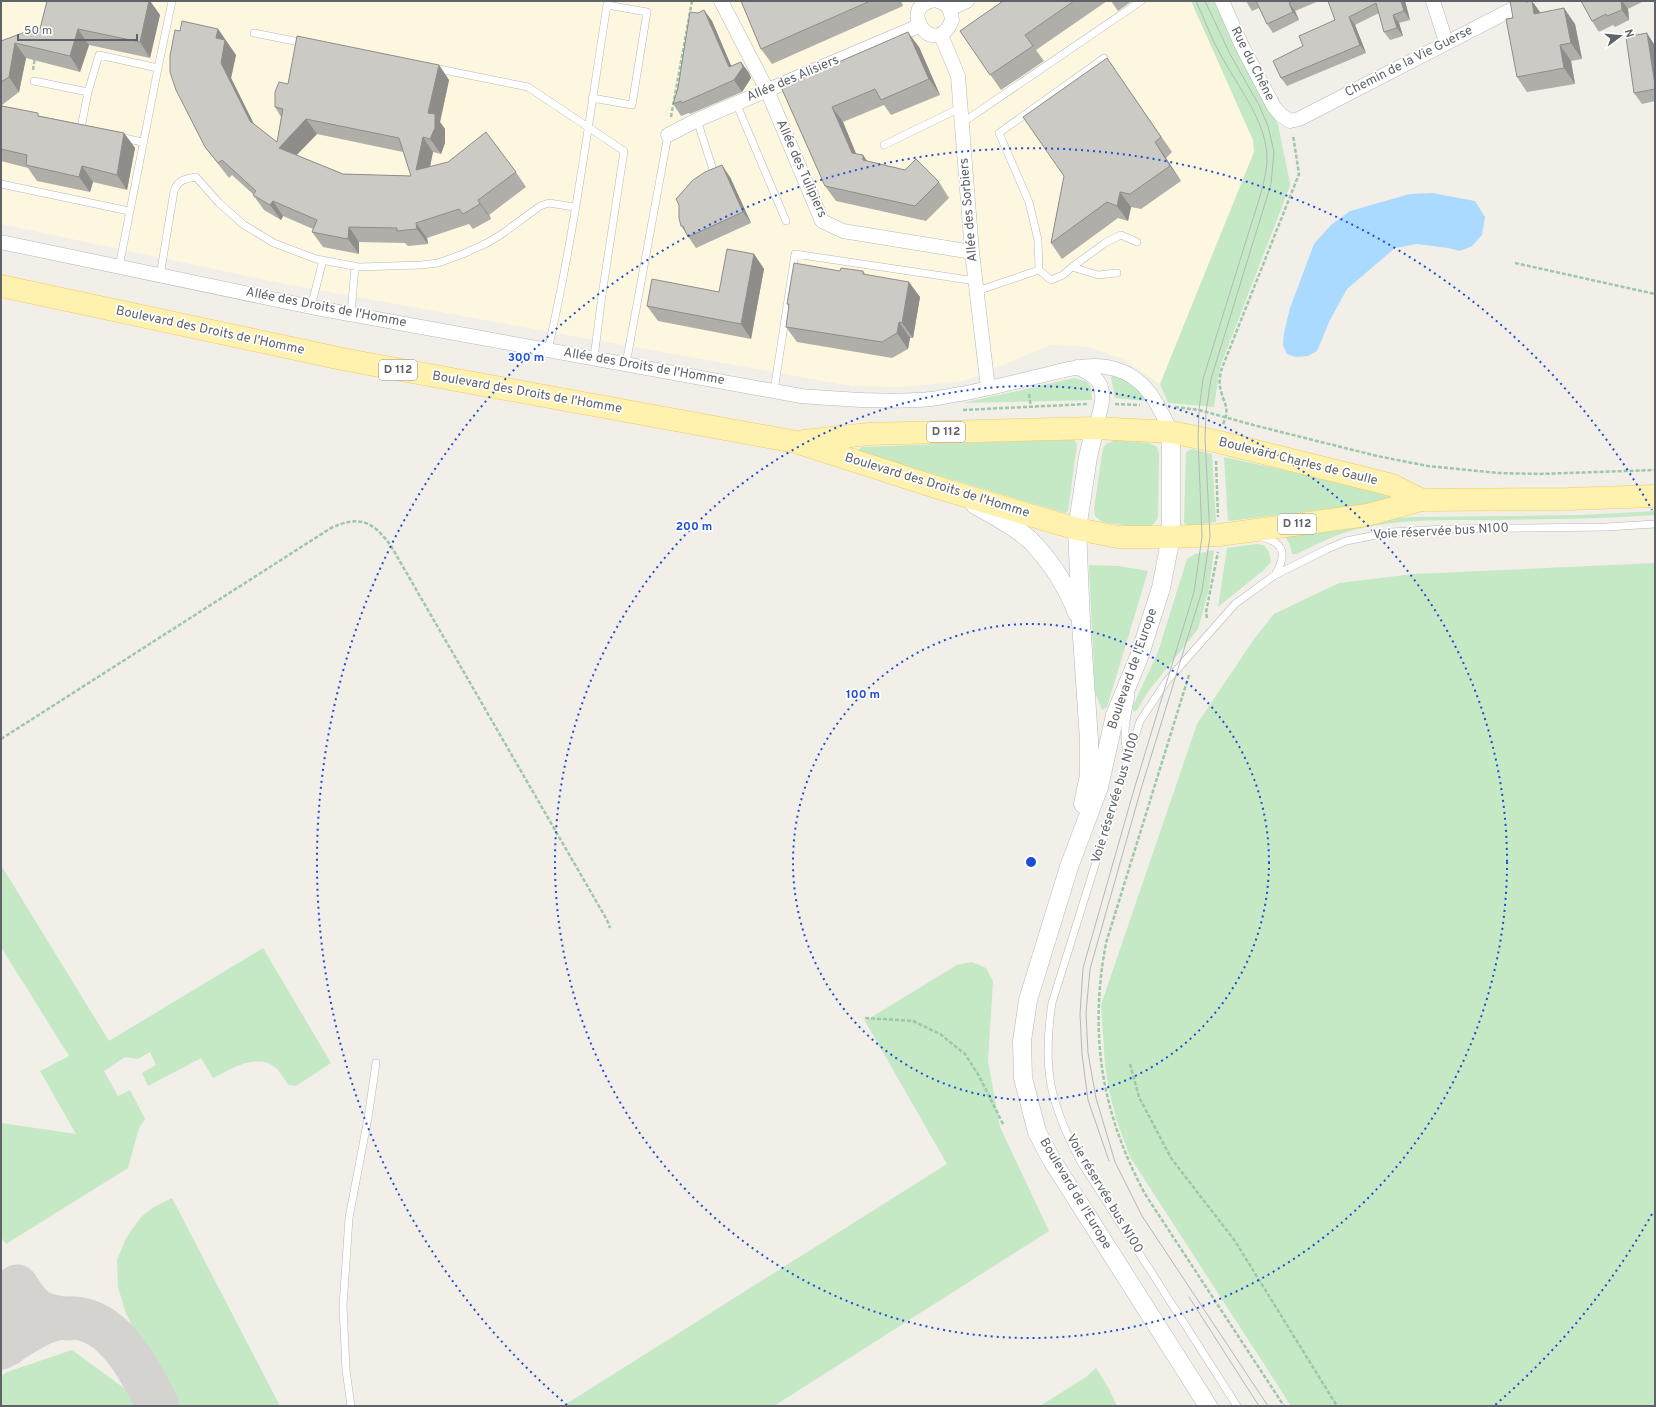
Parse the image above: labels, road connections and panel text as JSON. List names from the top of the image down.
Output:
{
  "streets": {
    "main road": ["Boulevard des Droits de l'Homme", "D 112", "Boulevard Charles de Gaulle"],
    "street": [
      "Chemin de la Vie Guerse",
      "Rue du Chêne",
      "Allée des Alisiers",
      "Allée des Tulipiers",
      "Allée des Sorbiers",
      "Allée des Droits de l'Homme",
      "Boulevard de l'Europe"
    ],
    "lane": ["Voie réservée bus N100"]
  },
  "crossings": [
    ["Chemin de la Vie Guerse", "Rue du Chêne"],
    ["Allée des Alisiers", "Allée des Tulipiers"],
    ["Allée des Alisiers", "Allée des Sorbiers"],
    ["Allée des Tulipiers", "Allée des Sorbiers"],
    ["Allée des Sorbiers", "Allée des Droits de l'Homme"],
    ["Allée des Droits de l'Homme", "Boulevard des Droits de l'Homme"],
    ["Allée des Droits de l'Homme", "Boulevard Charles de Gaulle"],
    ["Allée des Droits de l'Homme", "Boulevard de l'Europe"],
    ["Boulevard des Droits de l'Homme", "Boulevard Charles de Gaulle"],
    ["Boulevard des Droits de l'Homme", "Boulevard de l'Europe"],
    ["Boulevard Charles de Gaulle", "Boulevard de l'Europe"]
  ],
  "scale_bar": "50 m",
  "north": "right",
  "rings": ["300 m", "200 m", "100 m"]
}
